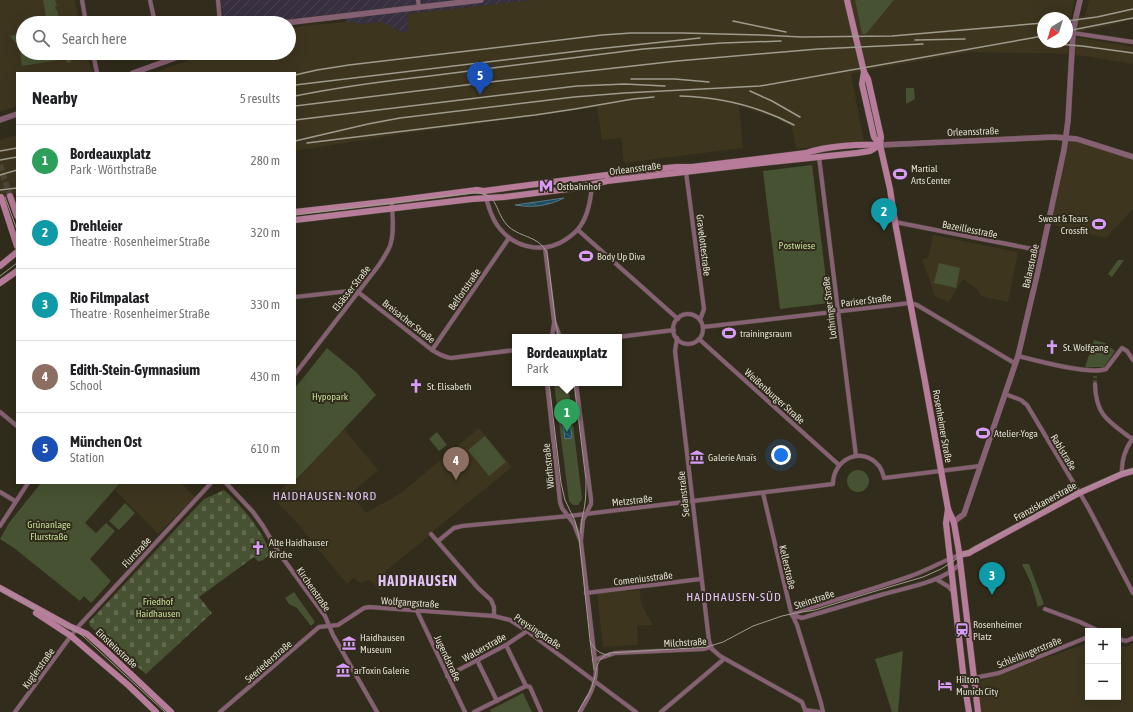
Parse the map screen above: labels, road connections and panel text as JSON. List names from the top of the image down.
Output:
{
  "streets": {
    "main road": [
      "Orleansstraße",
      "Rosenheimer Straße",
      "Franziskanerstraße",
      "Einsteinstraße"
    ],
    "street": [
      "Bazeillesstraße",
      "Gravelottestraße",
      "Balanstraße",
      "Elsässer Straße",
      "Belfortstraße",
      "Pariser Straße",
      "Lothringer Straße",
      "Breisacher Straße",
      "Weißenburger Straße",
      "Rablstraße",
      "Wörthstraße",
      "Sedanstraße",
      "Metzstraße",
      "Flurstraße",
      "Kellerstraße",
      "Comeniusstraße",
      "Kirchenstraße",
      "Steinstraße",
      "Wolfgangstraße",
      "Preysingstraße",
      "Milchstraße",
      "Walserstraße",
      "Schleibingerstraße",
      "Jugendstraße",
      "Seeriederstraße",
      "Kuglerstraße"
    ]
  },
  "crossings": [
    ["Orleansstraße", "Gravelottestraße"],
    ["Orleansstraße", "Balanstraße"],
    ["Orleansstraße", "Elsässer Straße"],
    ["Orleansstraße", "Lothringer Straße"],
    ["Orleansstraße", "Rosenheimer Straße"],
    ["Bazeillesstraße", "Balanstraße"],
    ["Bazeillesstraße", "Rosenheimer Straße"],
    ["Gravelottestraße", "Pariser Straße"],
    ["Gravelottestraße", "Weißenburger Straße"],
    ["Gravelottestraße", "Sedanstraße"],
    ["Balanstraße", "Rablstraße"],
    ["Elsässer Straße", "Breisacher Straße"],
    ["Belfortstraße", "Breisacher Straße"],
    ["Pariser Straße", "Lothringer Straße"],
    ["Pariser Straße", "Weißenburger Straße"],
    ["Pariser Straße", "Rosenheimer Straße"],
    ["Pariser Straße", "Sedanstraße"],
    ["Weißenburger Straße", "Sedanstraße"],
    ["Weißenburger Straße", "Metzstraße"],
    ["Rosenheimer Straße", "Steinstraße"],
    ["Rablstraße", "Franziskanerstraße"],
    ["Wörthstraße", "Metzstraße"],
    ["Wörthstraße", "Comeniusstraße"],
    ["Wörthstraße", "Preysingstraße"],
    ["Wörthstraße", "Milchstraße"],
    ["Sedanstraße", "Metzstraße"],
    ["Sedanstraße", "Comeniusstraße"],
    ["Sedanstraße", "Milchstraße"],
    ["Metzstraße", "Kellerstraße"],
    ["Franziskanerstraße", "Steinstraße"],
    ["Flurstraße", "Einsteinstraße"],
    ["Flurstraße", "Kuglerstraße"],
    ["Kellerstraße", "Steinstraße"],
    ["Kirchenstraße", "Wolfgangstraße"],
    ["Kirchenstraße", "Seeriederstraße"],
    ["Wolfgangstraße", "Preysingstraße"],
    ["Wolfgangstraße", "Jugendstraße"],
    ["Wolfgangstraße", "Seeriederstraße"],
    ["Preysingstraße", "Walserstraße"],
    ["Walserstraße", "Jugendstraße"],
    ["Einsteinstraße", "Kuglerstraße"]
  ],
  "districts": ["HAIDHAUSEN-NORD", "HAIDHAUSEN", "HAIDHAUSEN-SÜD"],
  "parks": [
    "Postwiese",
    "Hypopark",
    "Grünanlage Flurstraße",
    "Friedhof Haidhausen"
  ],
  "places": {
    "sports": [
      "Martial Arts Center",
      "Sweat & Tears Crossfit",
      "Body Up Diva",
      "trainingsraum",
      "Atelier-Yoga"
    ],
    "metro station": ["Ostbahnhof"],
    "church": ["St. Wolfgang", "St. Elisabeth", "Alte Haidhauser Kirche"],
    "museum": ["Galerie Anaïs", "Haidhausen Museum", "arToxin Galerie"],
    "station": ["Rosenheimer Platz"],
    "hotel": ["Hilton Munich City"]
  },
  "north": "bottom left",
  "page": {
    "search": "Search here",
    "pins": [
      "5",
      "2",
      "1",
      "4",
      "3"
    ],
    "heading": ["Nearby", "5 results"],
    "list": [
      {
        "mark": "1",
        "name": "Bordeauxplatz",
        "note": "Park · Wörthstraße",
        "value": "280 m"
      },
      {
        "mark": "2",
        "name": "Drehleier",
        "note": "Theatre · Rosenheimer Straße",
        "value": "320 m"
      },
      {
        "mark": "3",
        "name": "Rio Filmpalast",
        "note": "Theatre · Rosenheimer Straße",
        "value": "330 m"
      },
      {
        "mark": "4",
        "name": "Edith-Stein-Gymnasium",
        "note": "School",
        "value": "430 m"
      },
      {
        "mark": "5",
        "name": "München Ost",
        "note": "Station",
        "value": "610 m"
      }
    ],
    "popup": ["Bordeauxplatz", "Park"],
    "map_buttons": ["+", "−"]
  }
}
